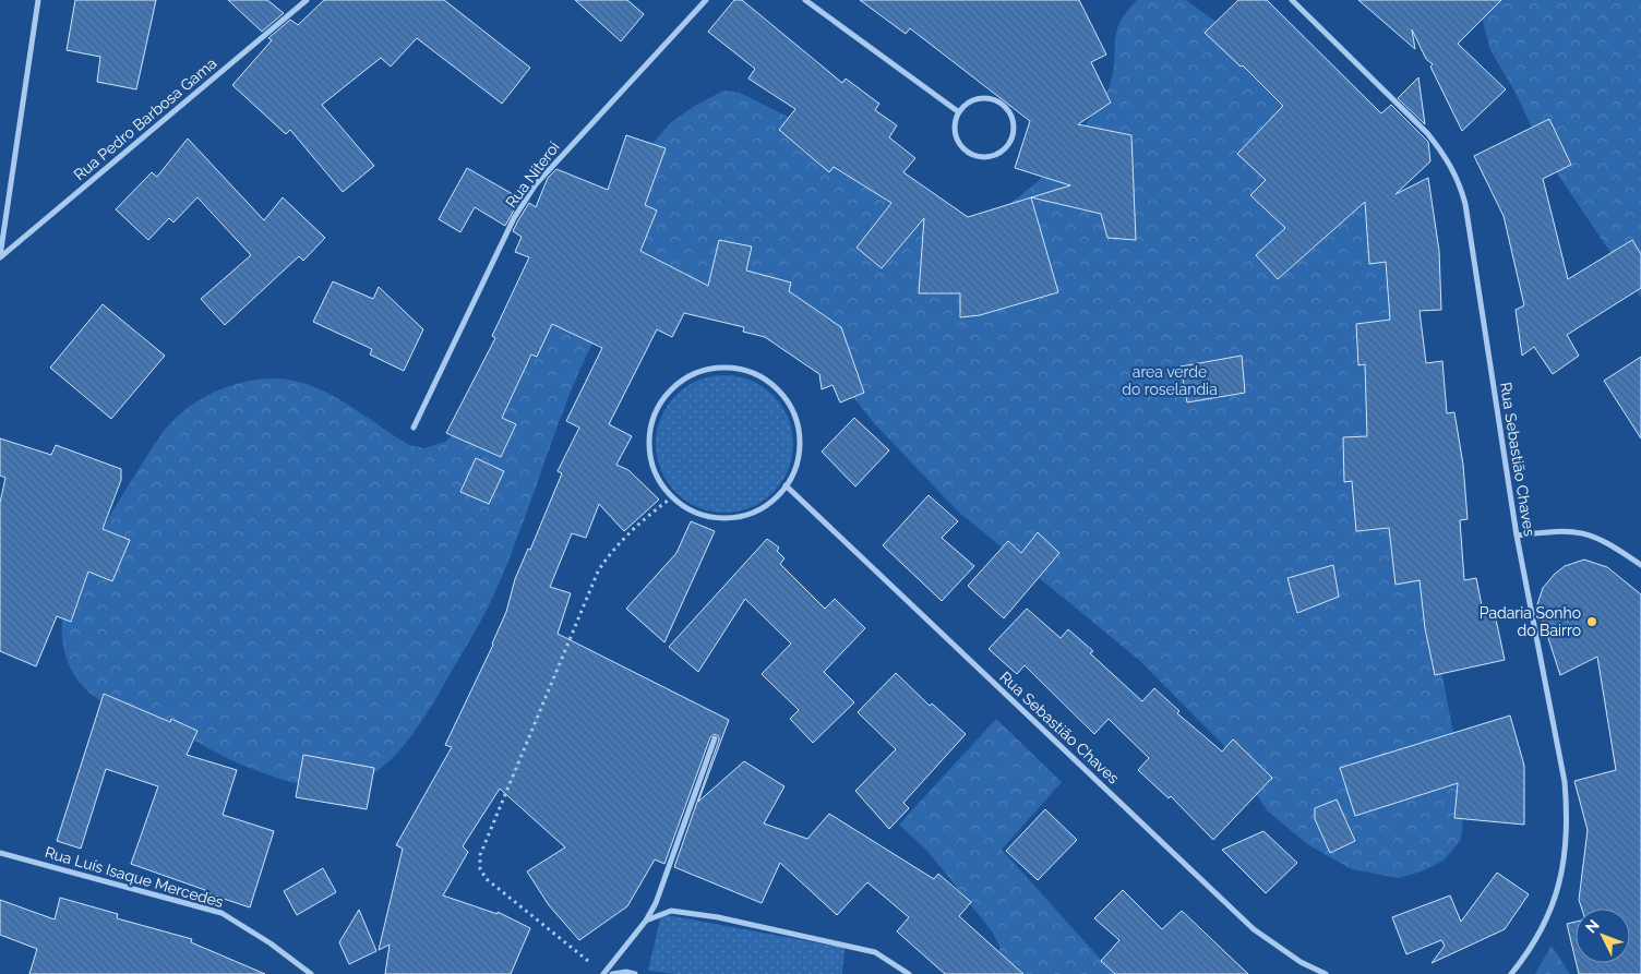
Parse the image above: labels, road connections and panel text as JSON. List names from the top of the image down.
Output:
{
  "streets": {
    "street": [
      "Rua Pedro Barbosa Gama",
      "Rua Niteroi",
      "Rua Sebastião Chaves",
      "Rua Luís Isaque Mercedes"
    ]
  },
  "parks": ["area verde do roselandia"],
  "places": ["Padaria Sonho do Bairro"],
  "north": "top left"
}
